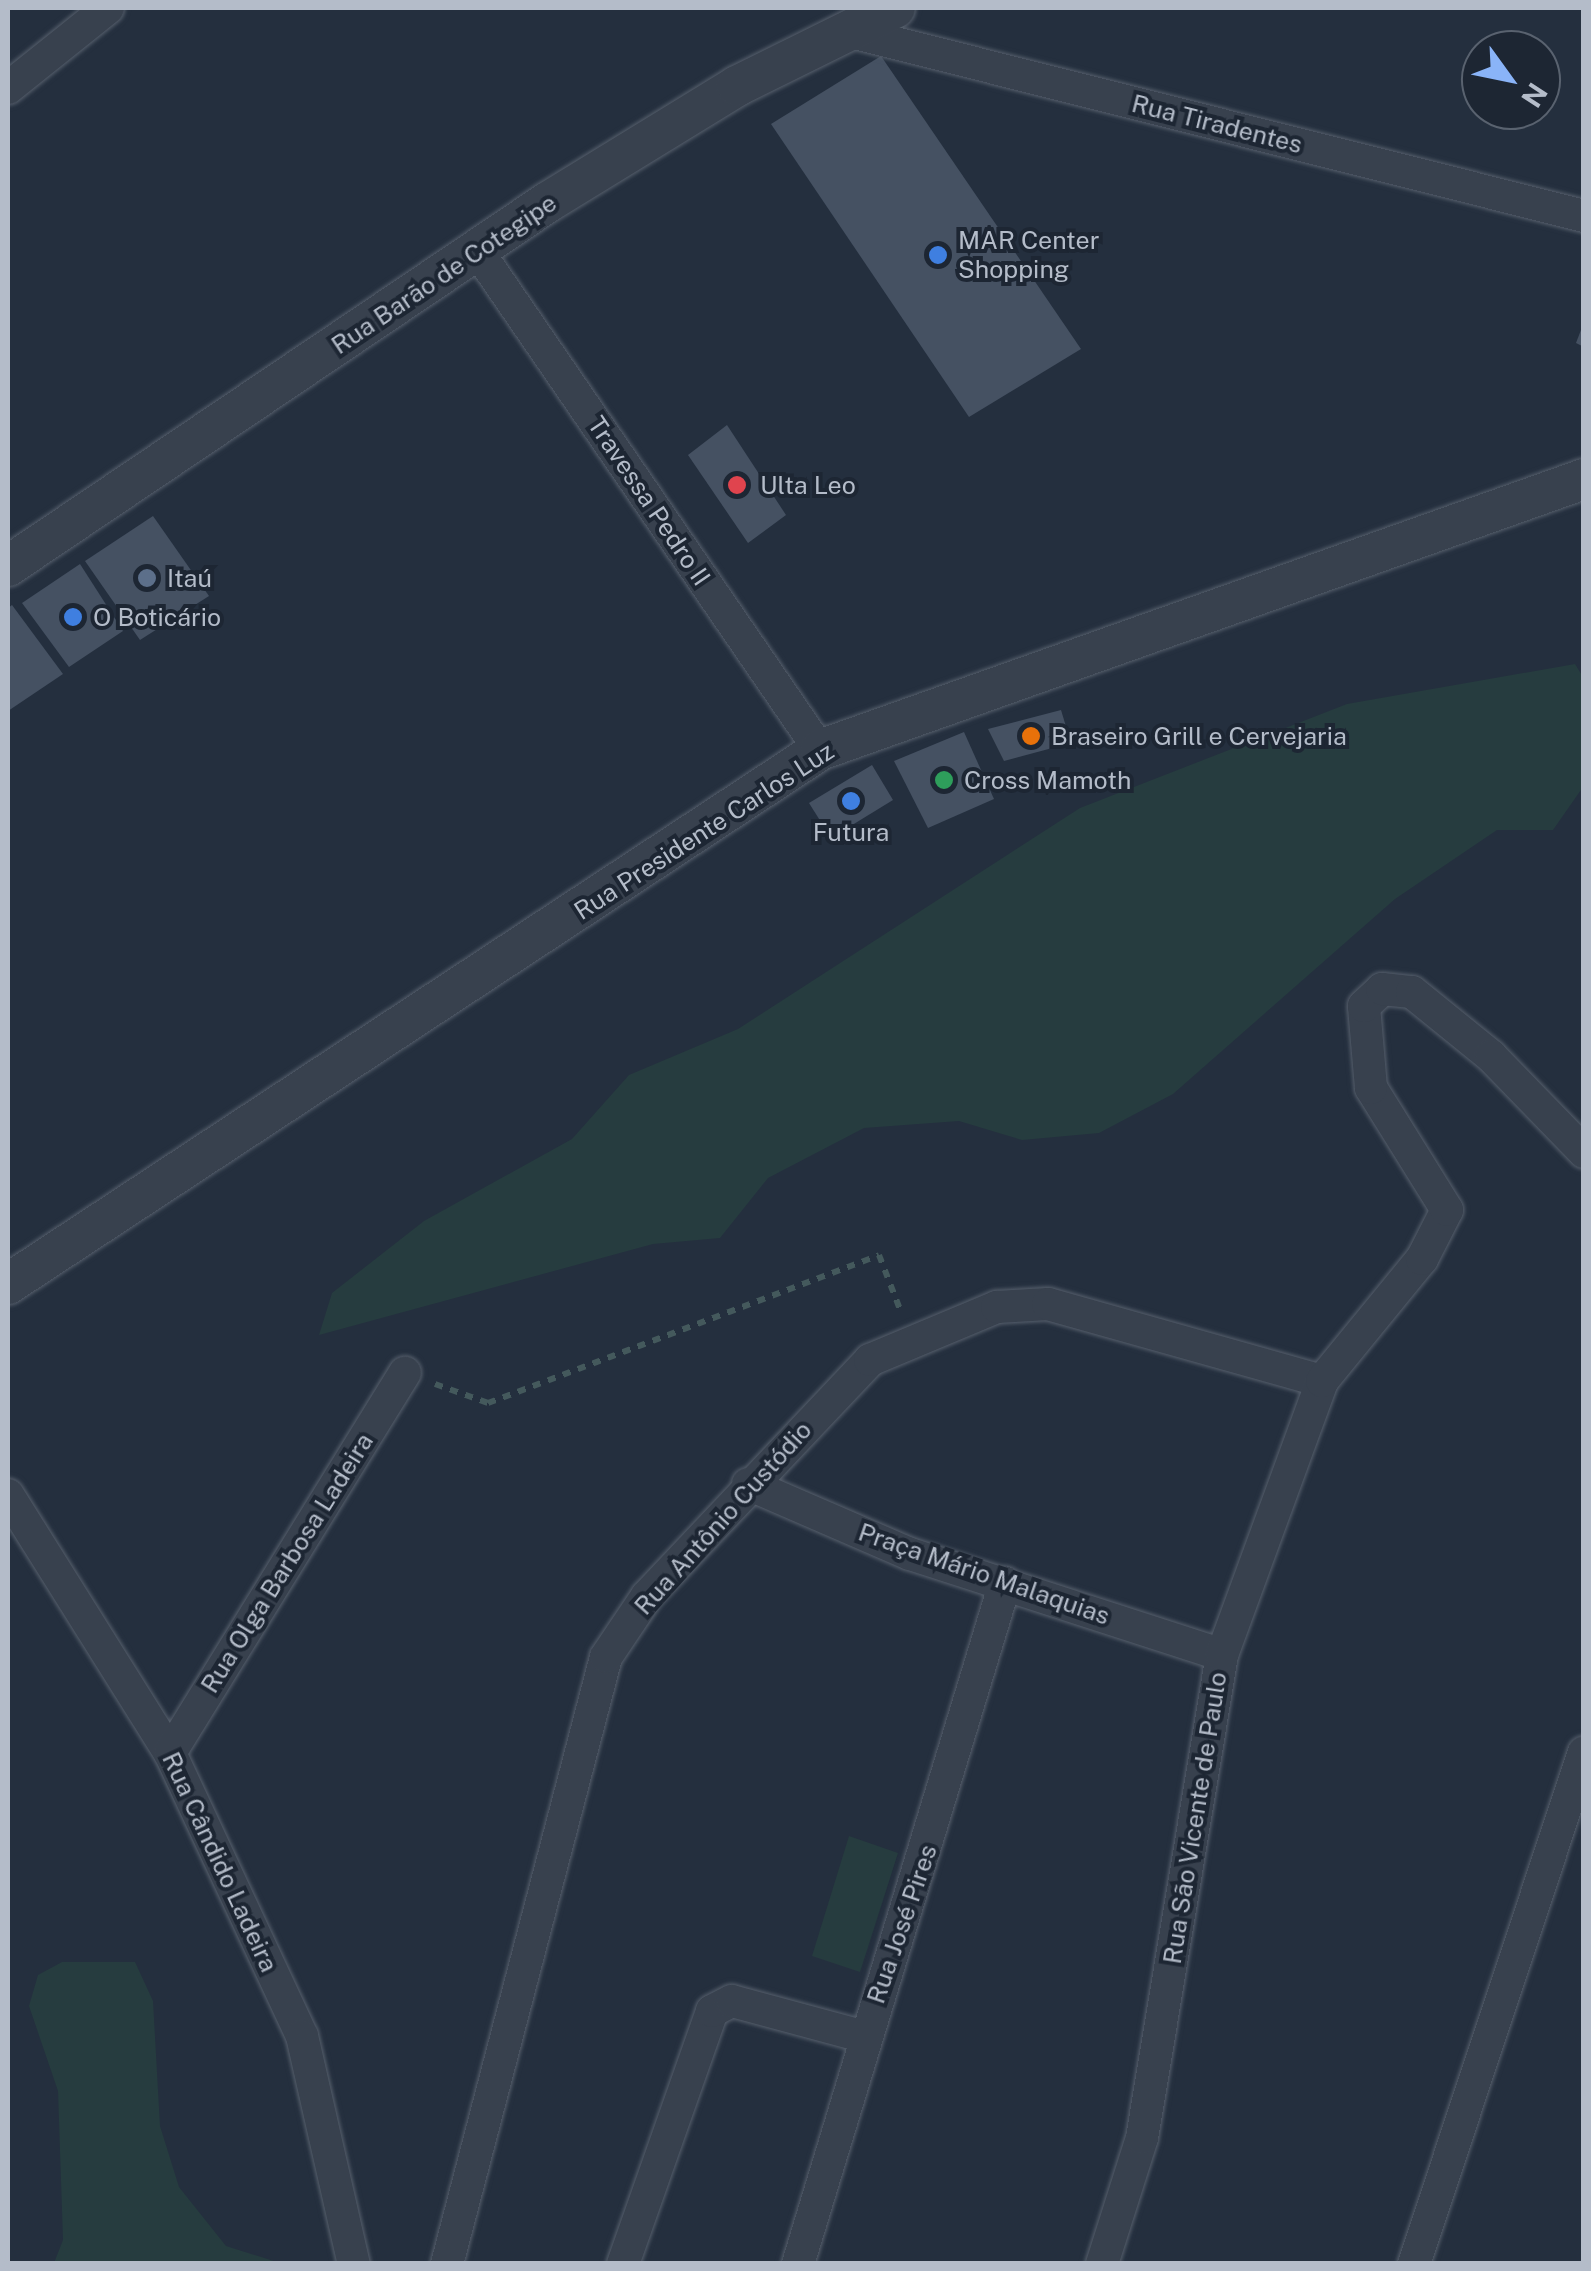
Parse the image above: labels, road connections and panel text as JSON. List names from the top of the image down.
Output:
{
  "streets": {
    "street": [
      "Rua Tiradentes",
      "Rua Barão de Cotegipe",
      "Travessa Pedro II",
      "Rua Presidente Carlos Luz",
      "Rua Antônio Custódio",
      "Rua Olga Barbosa Ladeira",
      "Praça Mário Malaquias",
      "Rua São Vicente de Paulo",
      "Rua Cândido Ladeira",
      "Rua José Pires"
    ]
  },
  "crossings": [
    ["Rua Tiradentes", "Rua Barão de Cotegipe"],
    ["Rua Barão de Cotegipe", "Travessa Pedro II"],
    ["Travessa Pedro II", "Rua Presidente Carlos Luz"],
    ["Rua Antônio Custódio", "Praça Mário Malaquias"],
    ["Rua Antônio Custódio", "Rua São Vicente de Paulo"],
    ["Rua Olga Barbosa Ladeira", "Rua Cândido Ladeira"],
    ["Praça Mário Malaquias", "Rua São Vicente de Paulo"],
    ["Praça Mário Malaquias", "Rua José Pires"]
  ],
  "places": [
    "MAR Center Shopping",
    "Ulta Leo",
    "Itaú",
    "O Boticário",
    "Braseiro Grill e Cervejaria",
    "Cross Mamoth",
    "Futura"
  ],
  "north": "bottom right"
}
